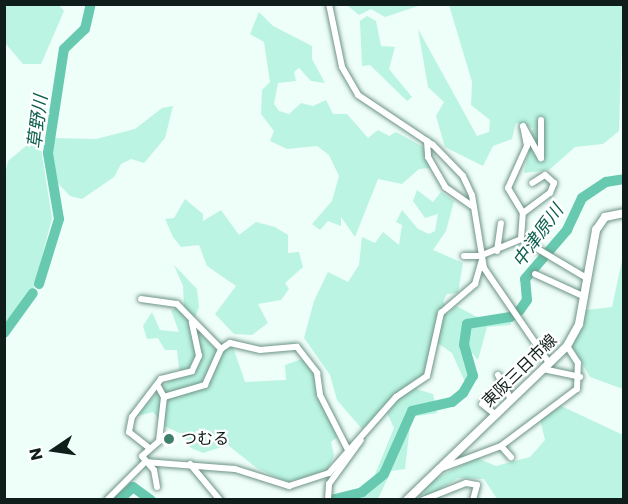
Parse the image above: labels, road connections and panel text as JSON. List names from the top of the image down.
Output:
{
  "streets": {
    "main road": ["東阪三日市線"]
  },
  "water": ["草野川", "中津原川"],
  "places": ["つむる"],
  "north": "left"
}
